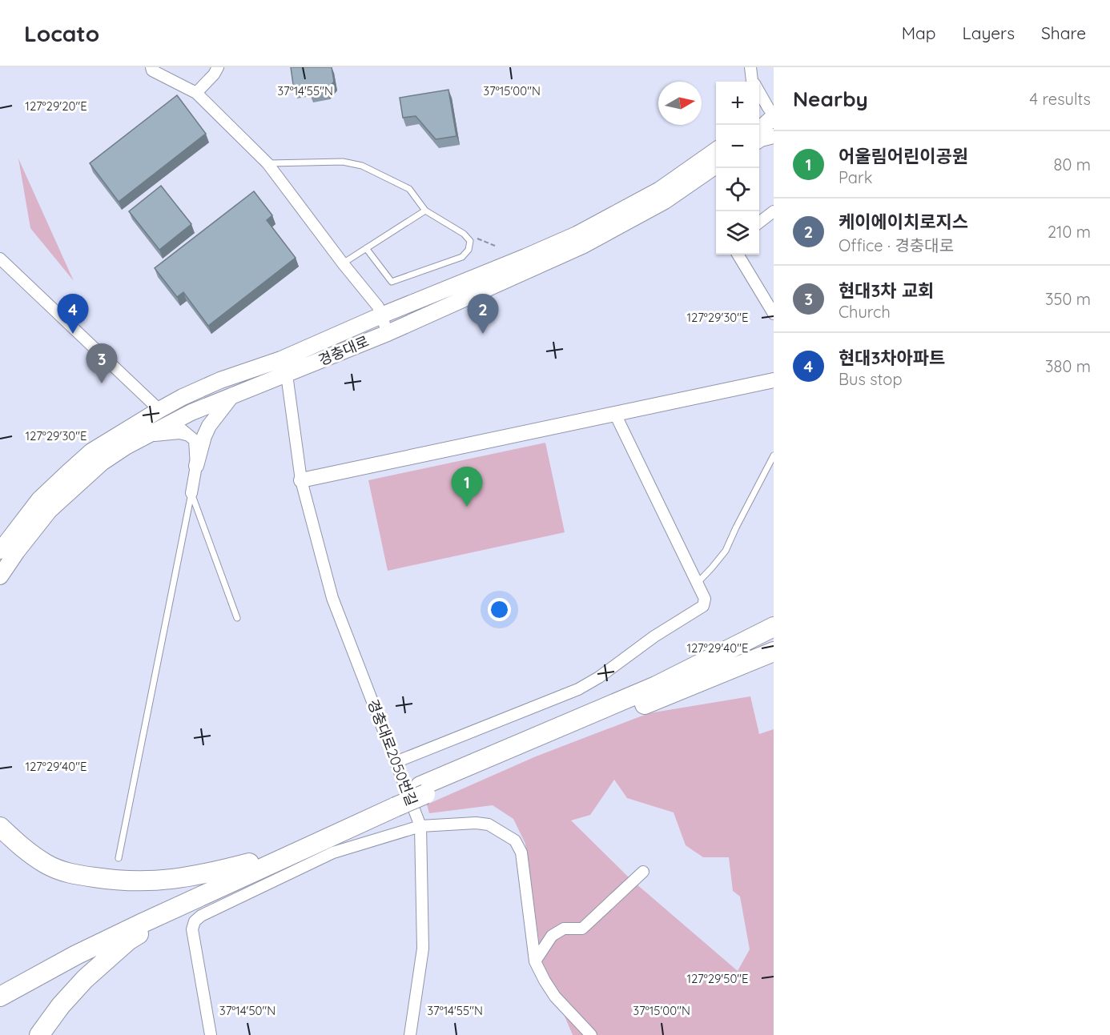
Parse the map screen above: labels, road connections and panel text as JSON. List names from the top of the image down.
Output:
{
  "streets": {
    "main road": ["경충대로"],
    "street": ["경충대로2050번길"]
  },
  "crossings": [
    ["경충대로", "경충대로2050번길"]
  ],
  "north": "right",
  "page": {
    "header": "Locato",
    "nav": ["Map", "Layers", "Share"],
    "heading": ["Nearby", "4 results"],
    "map_buttons": ["+", "−"],
    "list": [
      {
        "mark": "1",
        "name": "어울림어린이공원",
        "note": "Park",
        "value": "80 m"
      },
      {
        "mark": "2",
        "name": "케이에이치로지스",
        "note": "Office · 경충대로",
        "value": "210 m"
      },
      {
        "mark": "3",
        "name": "현대3차 교회",
        "note": "Church",
        "value": "350 m"
      },
      {
        "mark": "4",
        "name": "현대3차아파트",
        "note": "Bus stop",
        "value": "380 m"
      }
    ],
    "pins": [
      "2",
      "4",
      "3",
      "1"
    ]
  },
  "coordinates": [
    "37°14'55\"N",
    "37°15'00\"N",
    "127°29'20\"E",
    "127°29'30\"E",
    "127°29'40\"E",
    "127°29'50\"E",
    "37°14'50\"N"
  ]
}
